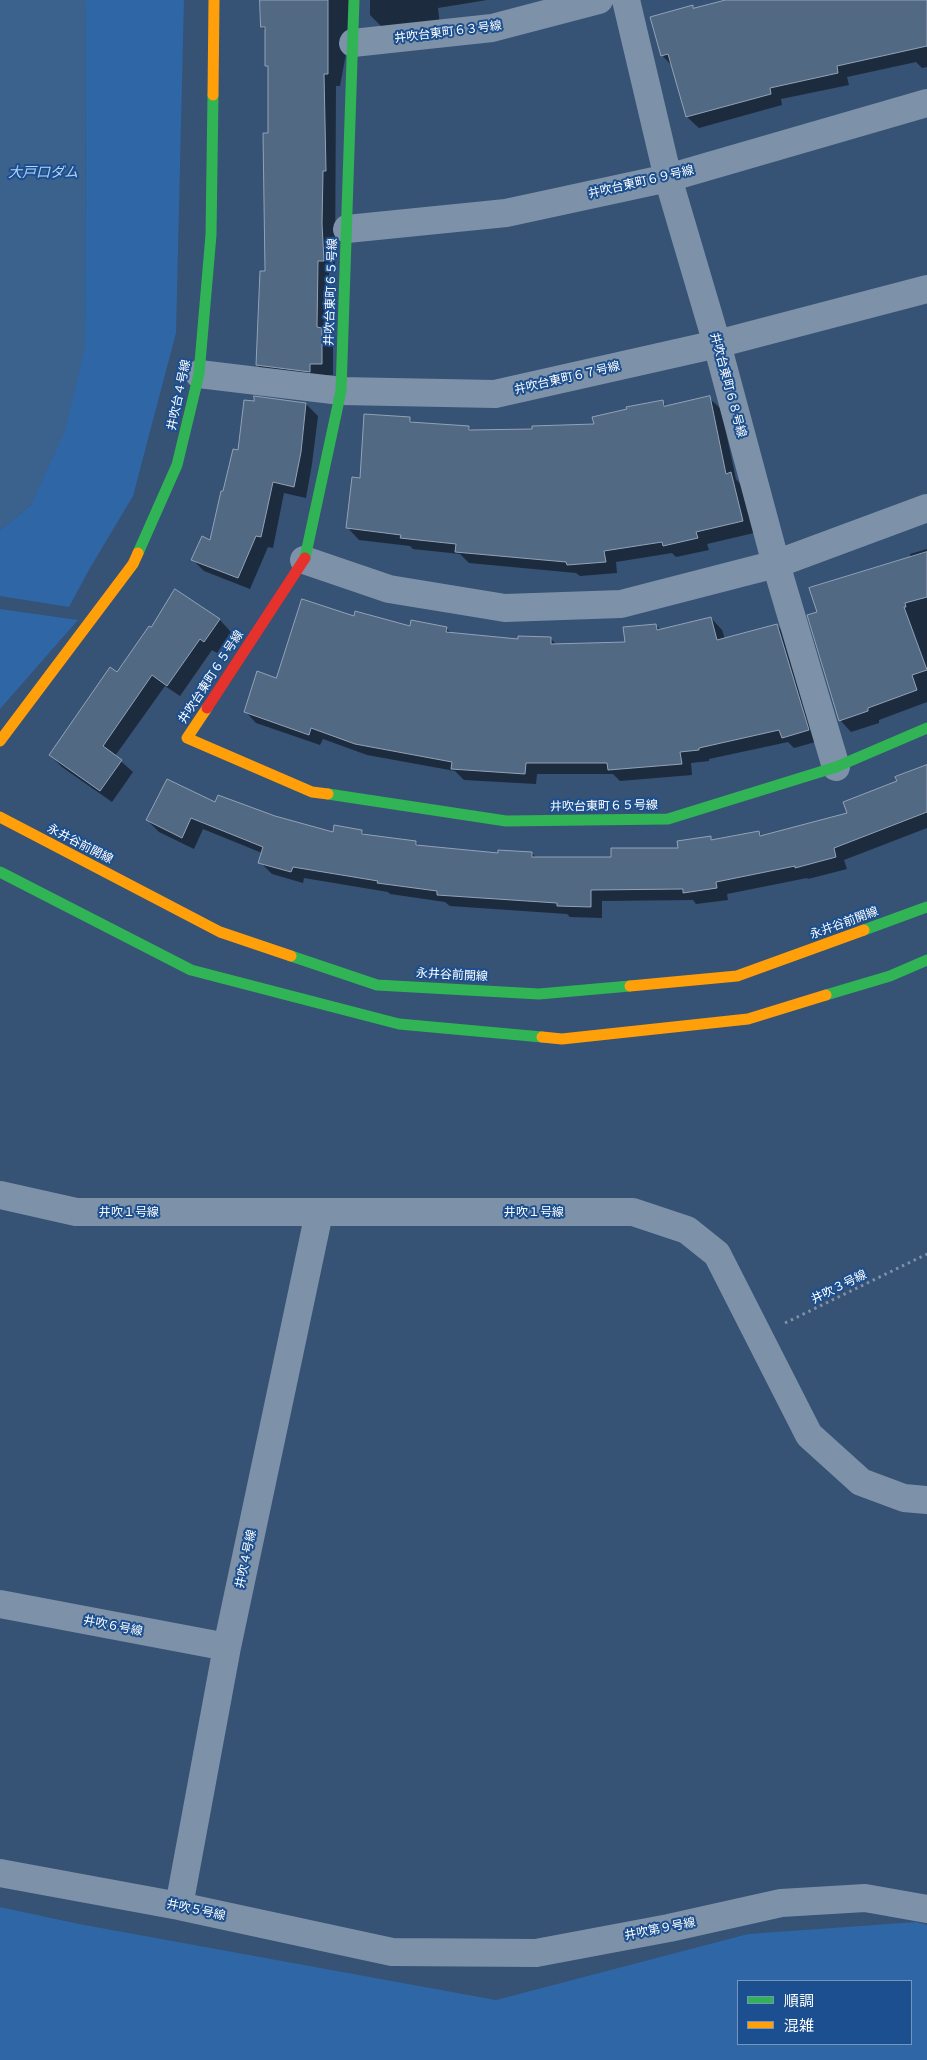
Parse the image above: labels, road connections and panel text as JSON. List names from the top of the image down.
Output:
{
  "streets": {
    "street": [
      "井吹台東町６３号線",
      "井吹台東町６９号線",
      "井吹台東町６５号線",
      "井吹台東町６７号線",
      "井吹台東町６８号線",
      "井吹台４号線",
      "永井谷前開線",
      "井吹１号線",
      "井吹４号線",
      "井吹６号線",
      "井吹５号線",
      "井吹第９号線"
    ],
    "path": ["井吹３号線"]
  },
  "crossings": [
    ["井吹台東町６３号線", "井吹台東町６５号線"],
    ["井吹台東町６９号線", "井吹台東町６５号線"],
    ["井吹台東町６９号線", "井吹台東町６８号線"],
    ["井吹台東町６５号線", "井吹台東町６７号線"],
    ["井吹台東町６５号線", "井吹台東町６８号線"],
    ["井吹台東町６７号線", "井吹台東町６８号線"],
    ["井吹台東町６７号線", "井吹台４号線"],
    ["井吹１号線", "井吹３号線"],
    ["井吹１号線", "井吹４号線"],
    ["井吹４号線", "井吹６号線"],
    ["井吹４号線", "井吹５号線"],
    ["井吹５号線", "井吹第９号線"]
  ],
  "water": ["大戸口ダム"],
  "legend": ["順調", "混雑"]
}
